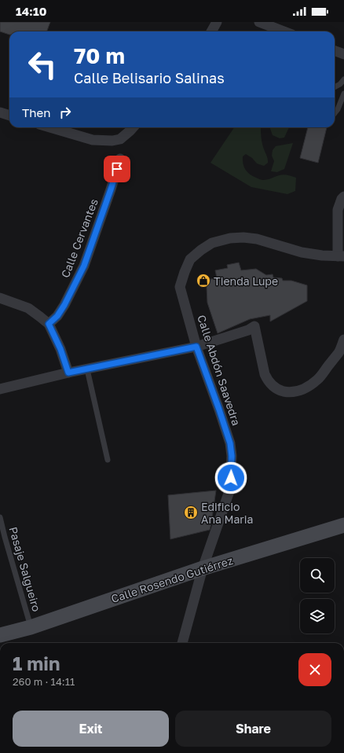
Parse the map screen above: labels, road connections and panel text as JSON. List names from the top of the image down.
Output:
{
  "streets": {
    "street": ["Calle Cervantes", "Calle Abdón Saavedra", "Calle Rosendo Gutiérrez"],
    "lane": ["Pasaje Salgueiro"]
  },
  "crossings": [
    ["Calle Abdón Saavedra", "Calle Rosendo Gutiérrez"],
    ["Pasaje Salgueiro", "Calle Rosendo Gutiérrez"]
  ],
  "places": {
    "shop": ["Tienda Lupe"],
    "building": ["Edificio Ana Maria"]
  },
  "page": {
    "status": "14:10",
    "turn": ["70 m", "Calle Belisario Salinas"],
    "then": "Then",
    "heading": ["1 min", "260 m · 14:11"],
    "buttons": ["Exit", "Share"]
  }
}
